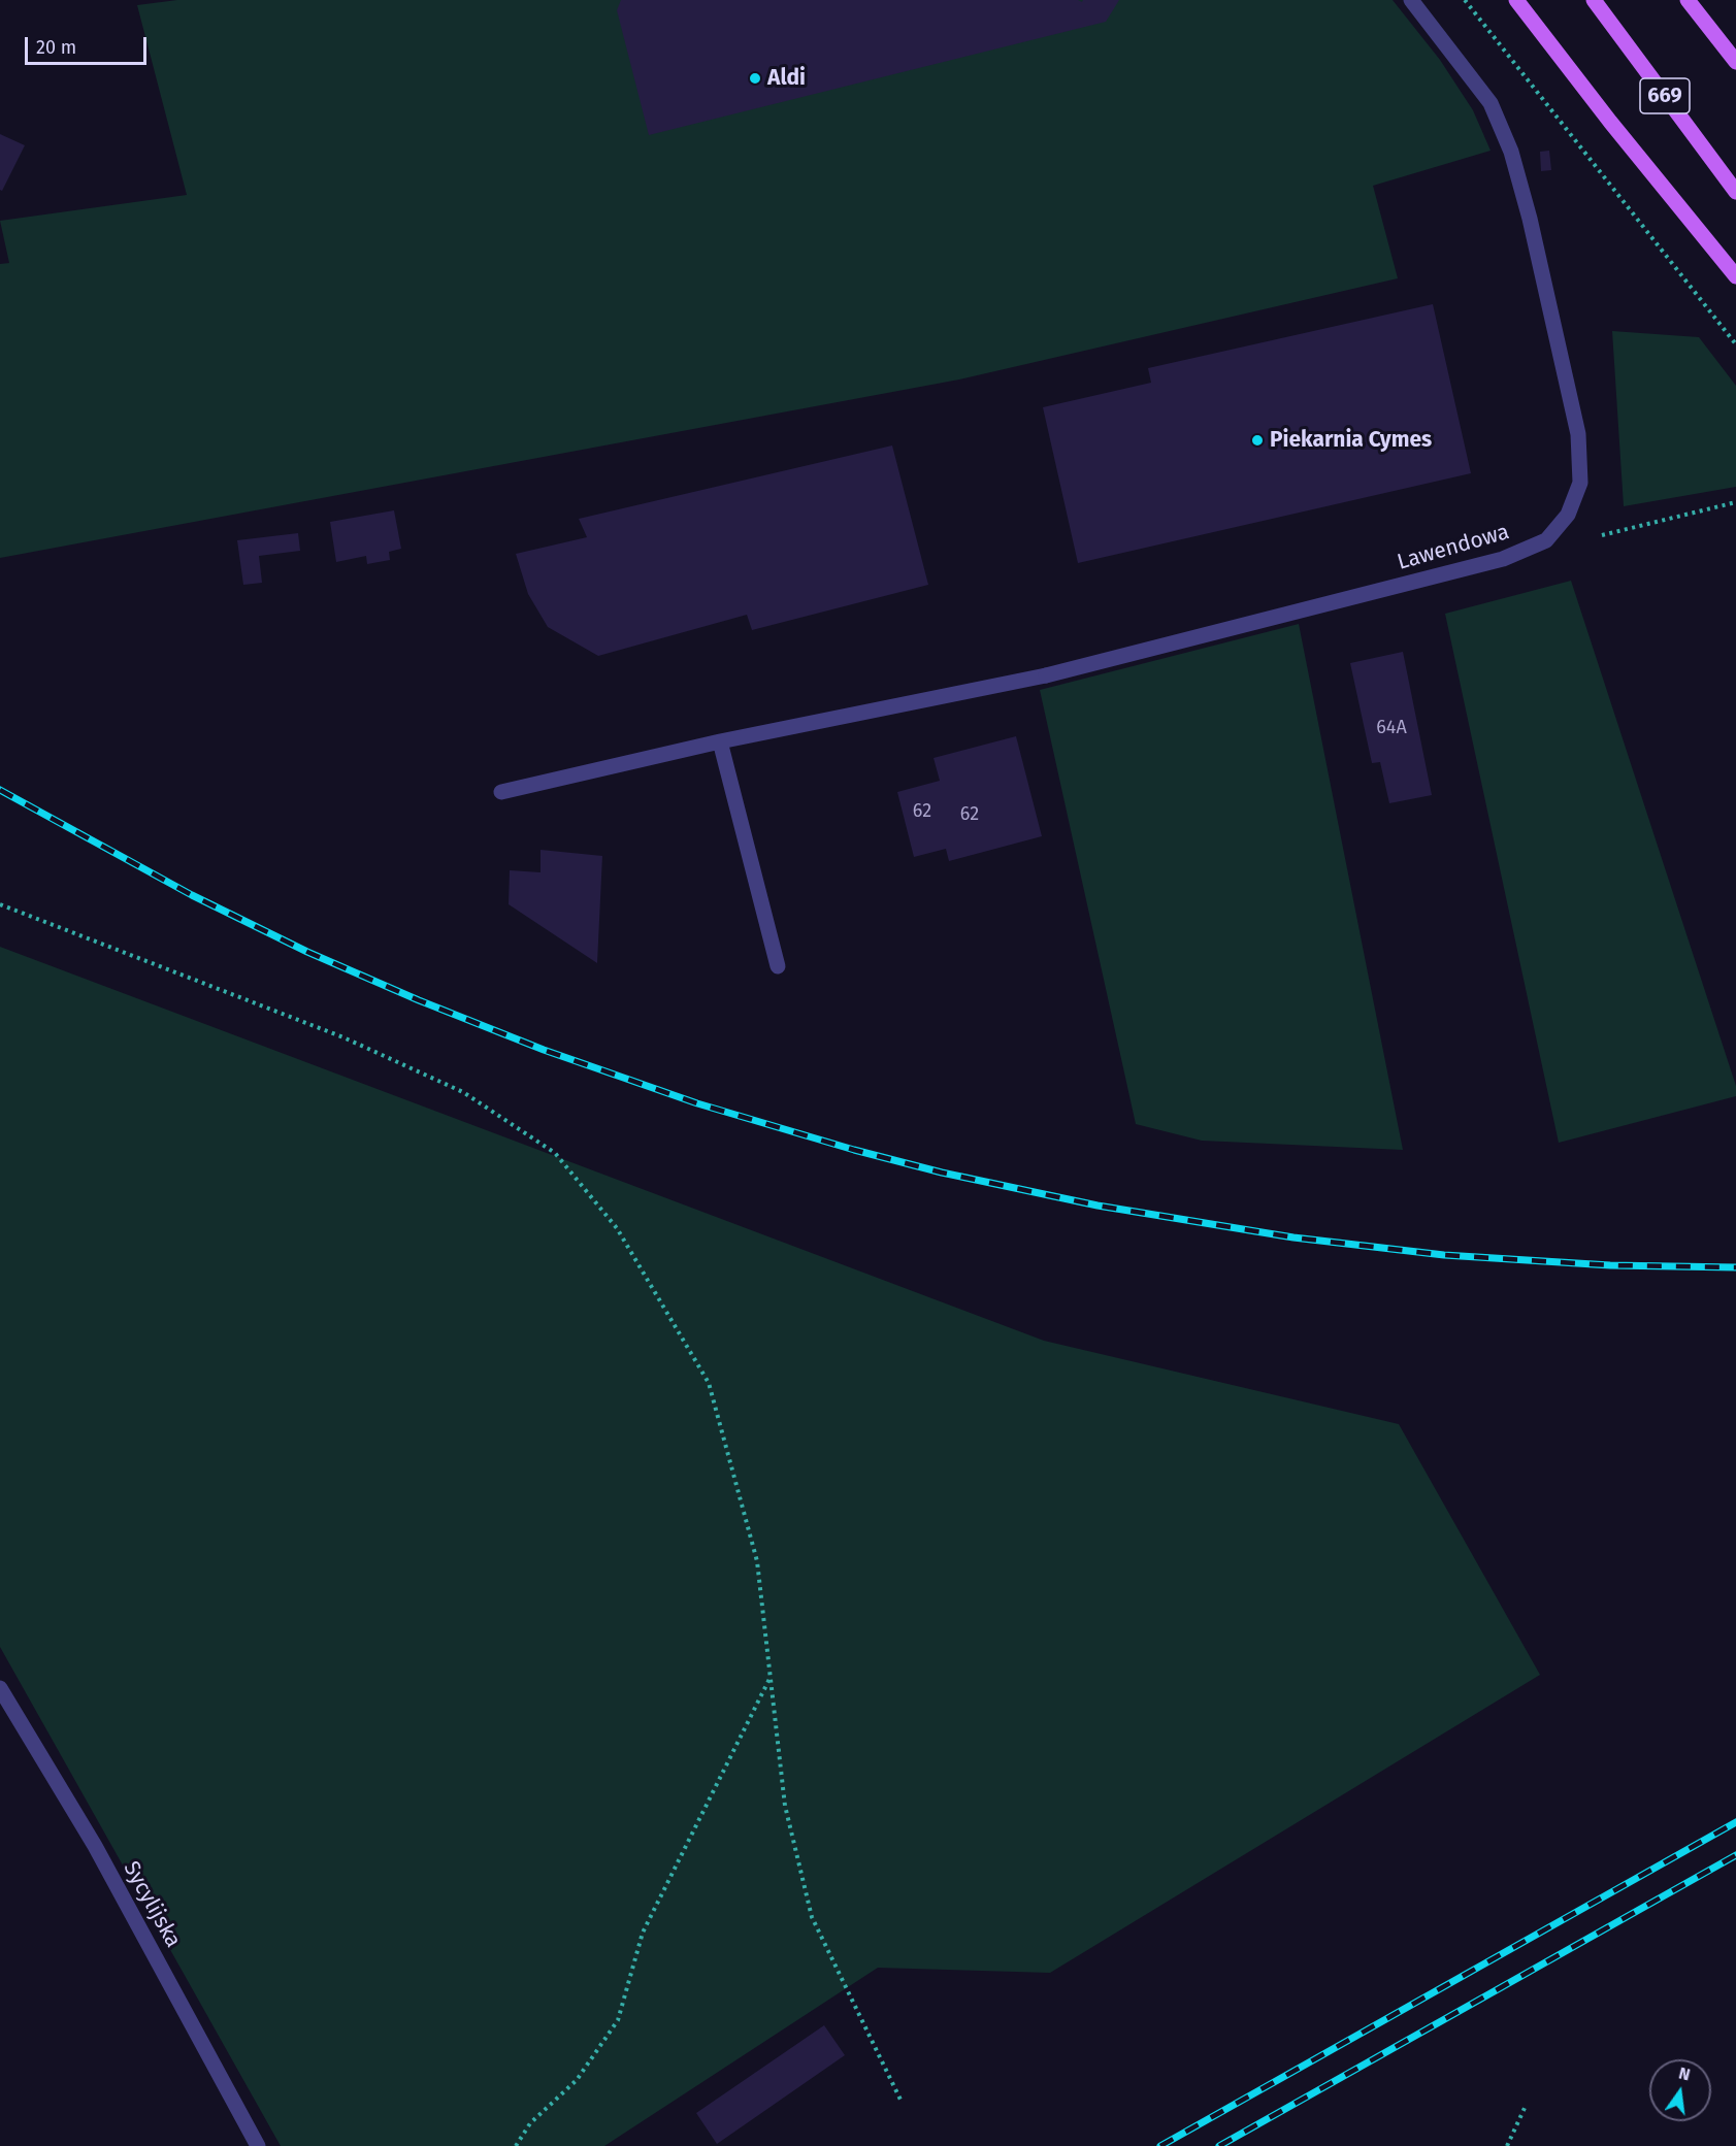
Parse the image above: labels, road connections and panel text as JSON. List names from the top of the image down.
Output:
{
  "streets": {
    "main road": ["669"],
    "street": ["Lawendowa", "Sycylijska"]
  },
  "places": ["Aldi", "Piekarnia Cymes"],
  "house_numbers": ["64A", "62", "62"],
  "scale_bar": "20 m",
  "north": "top"
}
